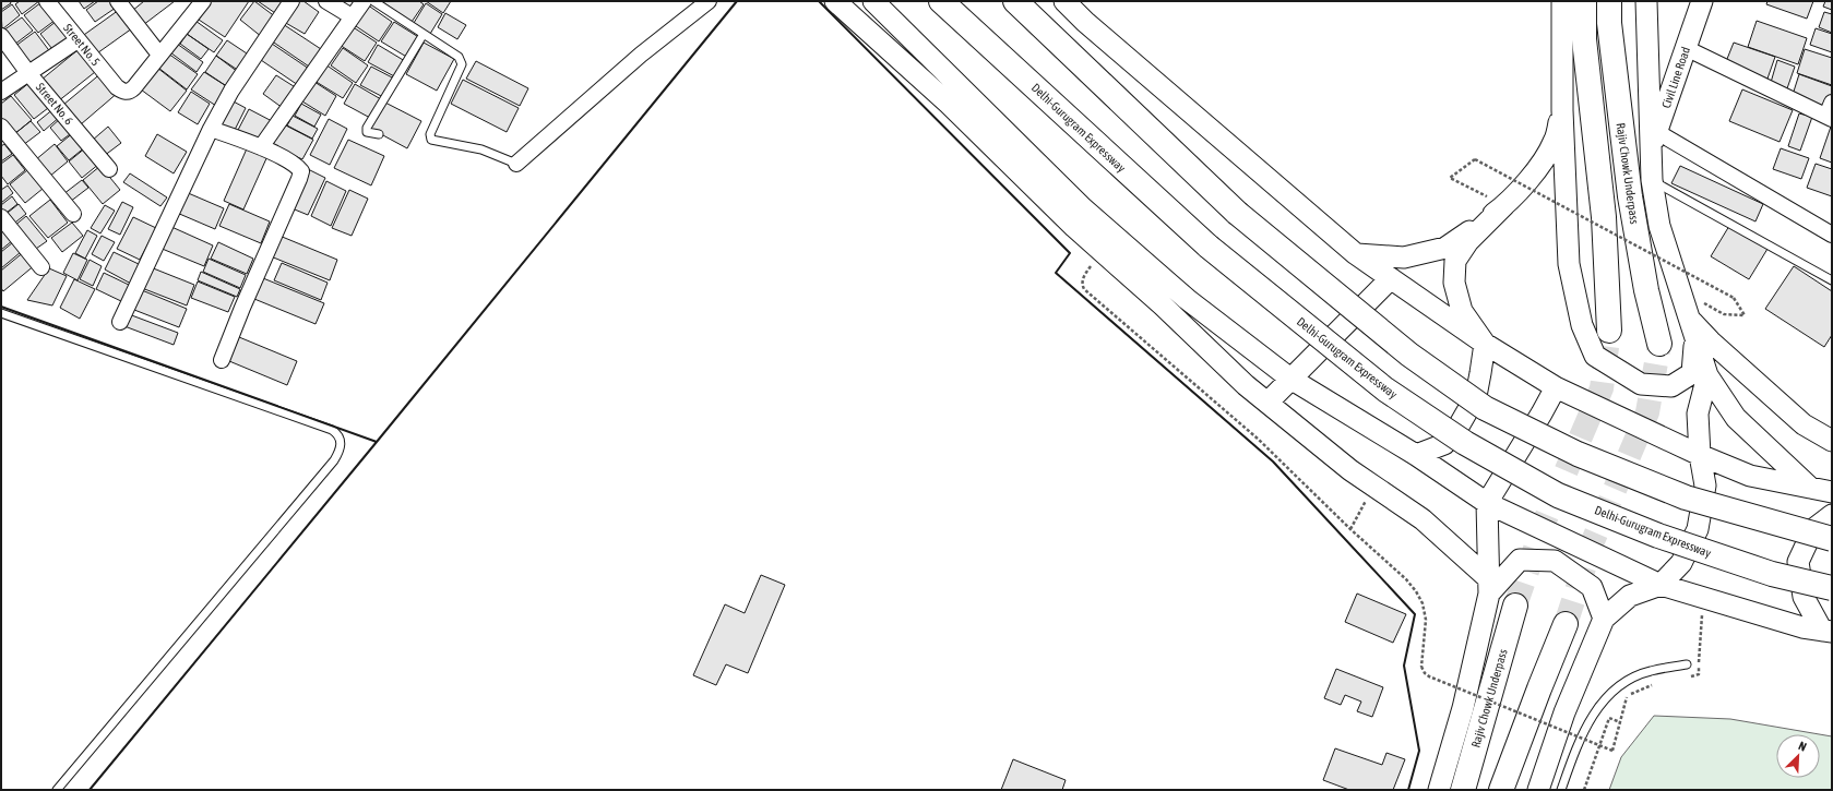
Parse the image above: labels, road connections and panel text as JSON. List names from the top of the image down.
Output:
{
  "streets": {
    "main road": ["Civil Line Road", "Delhi-Gurugram Expressway", "Rajiv Chowk Underpass"],
    "street": ["Street No. 5", "Street No. 6"]
  },
  "north": "top right"
}
